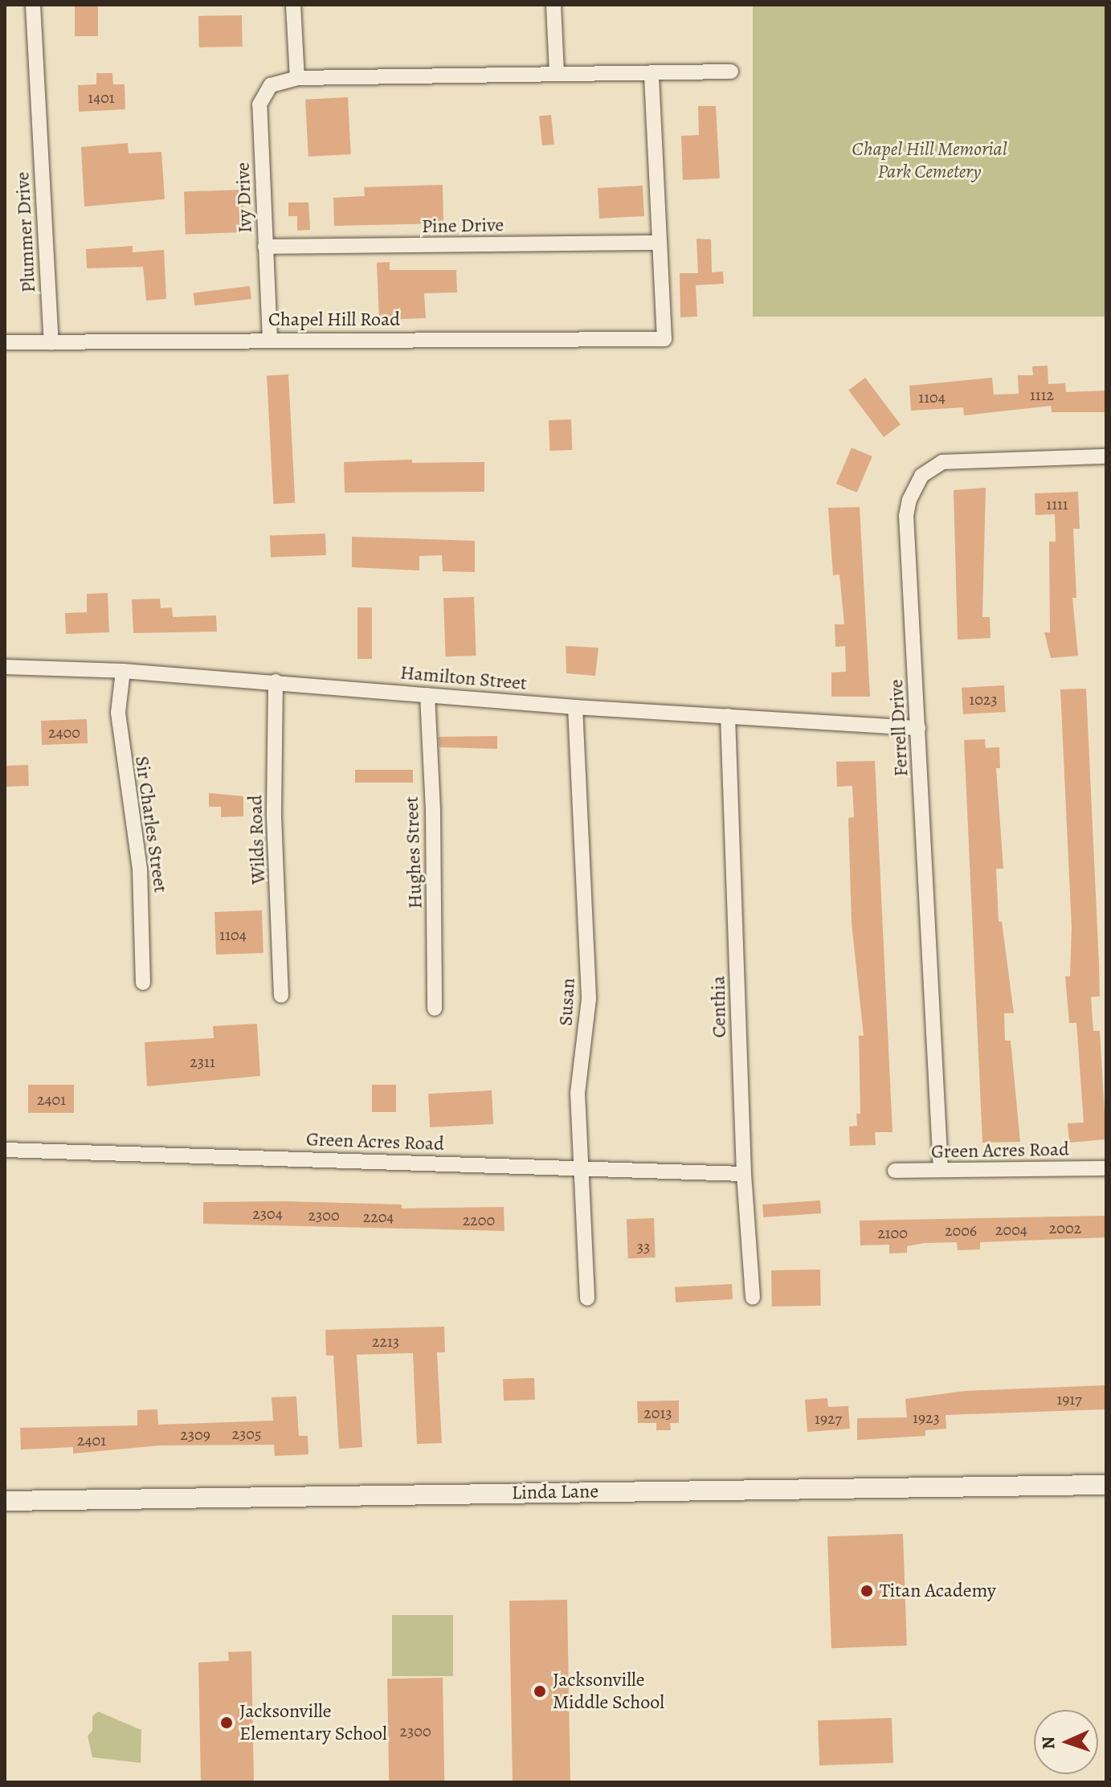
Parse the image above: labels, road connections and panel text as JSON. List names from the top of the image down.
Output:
{
  "streets": {
    "street": [
      "Ivy Drive",
      "Pine Drive",
      "Plummer Drive",
      "Chapel Hill Road",
      "Hamilton Street",
      "Ferrell Drive",
      "Sir Charles Street",
      "Wilds Road",
      "Hughes Street",
      "Susan",
      "Centhia",
      "Green Acres Road",
      "Linda Lane"
    ]
  },
  "crossings": [
    ["Ivy Drive", "Pine Drive"],
    ["Ivy Drive", "Chapel Hill Road"],
    ["Pine Drive", "Chapel Hill Road"],
    ["Plummer Drive", "Chapel Hill Road"],
    ["Hamilton Street", "Ferrell Drive"],
    ["Hamilton Street", "Sir Charles Street"],
    ["Hamilton Street", "Wilds Road"],
    ["Hamilton Street", "Hughes Street"],
    ["Hamilton Street", "Susan"],
    ["Hamilton Street", "Centhia"],
    ["Ferrell Drive", "Green Acres Road"],
    ["Susan", "Green Acres Road"],
    ["Centhia", "Green Acres Road"]
  ],
  "parks": ["Chapel Hill Memorial Park Cemetery"],
  "places": ["Titan Academy", "Jacksonville Middle School", "Jacksonville Elementary School"],
  "house_numbers": [
    "1401",
    "1112",
    "1104",
    "1111",
    "1023",
    "2400",
    "1104",
    "2311",
    "2401",
    "2304",
    "2300",
    "2204",
    "2200",
    "2002",
    "2004",
    "2006",
    "2100",
    "33",
    "2213",
    "1917",
    "2013",
    "1923",
    "1927",
    "2305",
    "2309",
    "2401",
    "2300"
  ],
  "north": "left"
}
